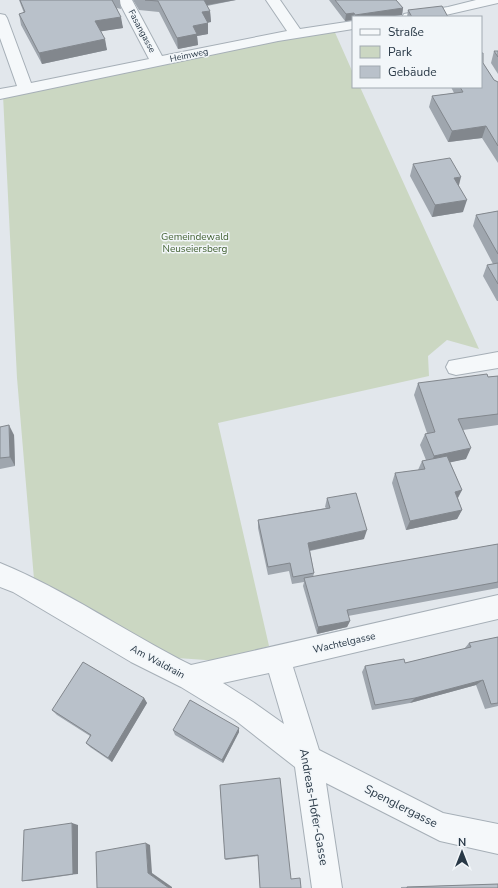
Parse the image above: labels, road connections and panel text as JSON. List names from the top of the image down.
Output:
{
  "streets": {
    "street": [
      "Fasangasse",
      "Heimweg",
      "Wachtelgasse",
      "Am Waldrain",
      "Spenglergasse",
      "Andreas-Hofer-Gasse"
    ]
  },
  "crossings": [
    ["Fasangasse", "Heimweg"],
    ["Wachtelgasse", "Am Waldrain"],
    ["Wachtelgasse", "Andreas-Hofer-Gasse"],
    ["Am Waldrain", "Spenglergasse"],
    ["Am Waldrain", "Andreas-Hofer-Gasse"],
    ["Spenglergasse", "Andreas-Hofer-Gasse"]
  ],
  "parks": ["Gemeindewald Neuseiersberg"],
  "legend": ["Straße", "Park", "Gebäude"],
  "north": "top"
}
